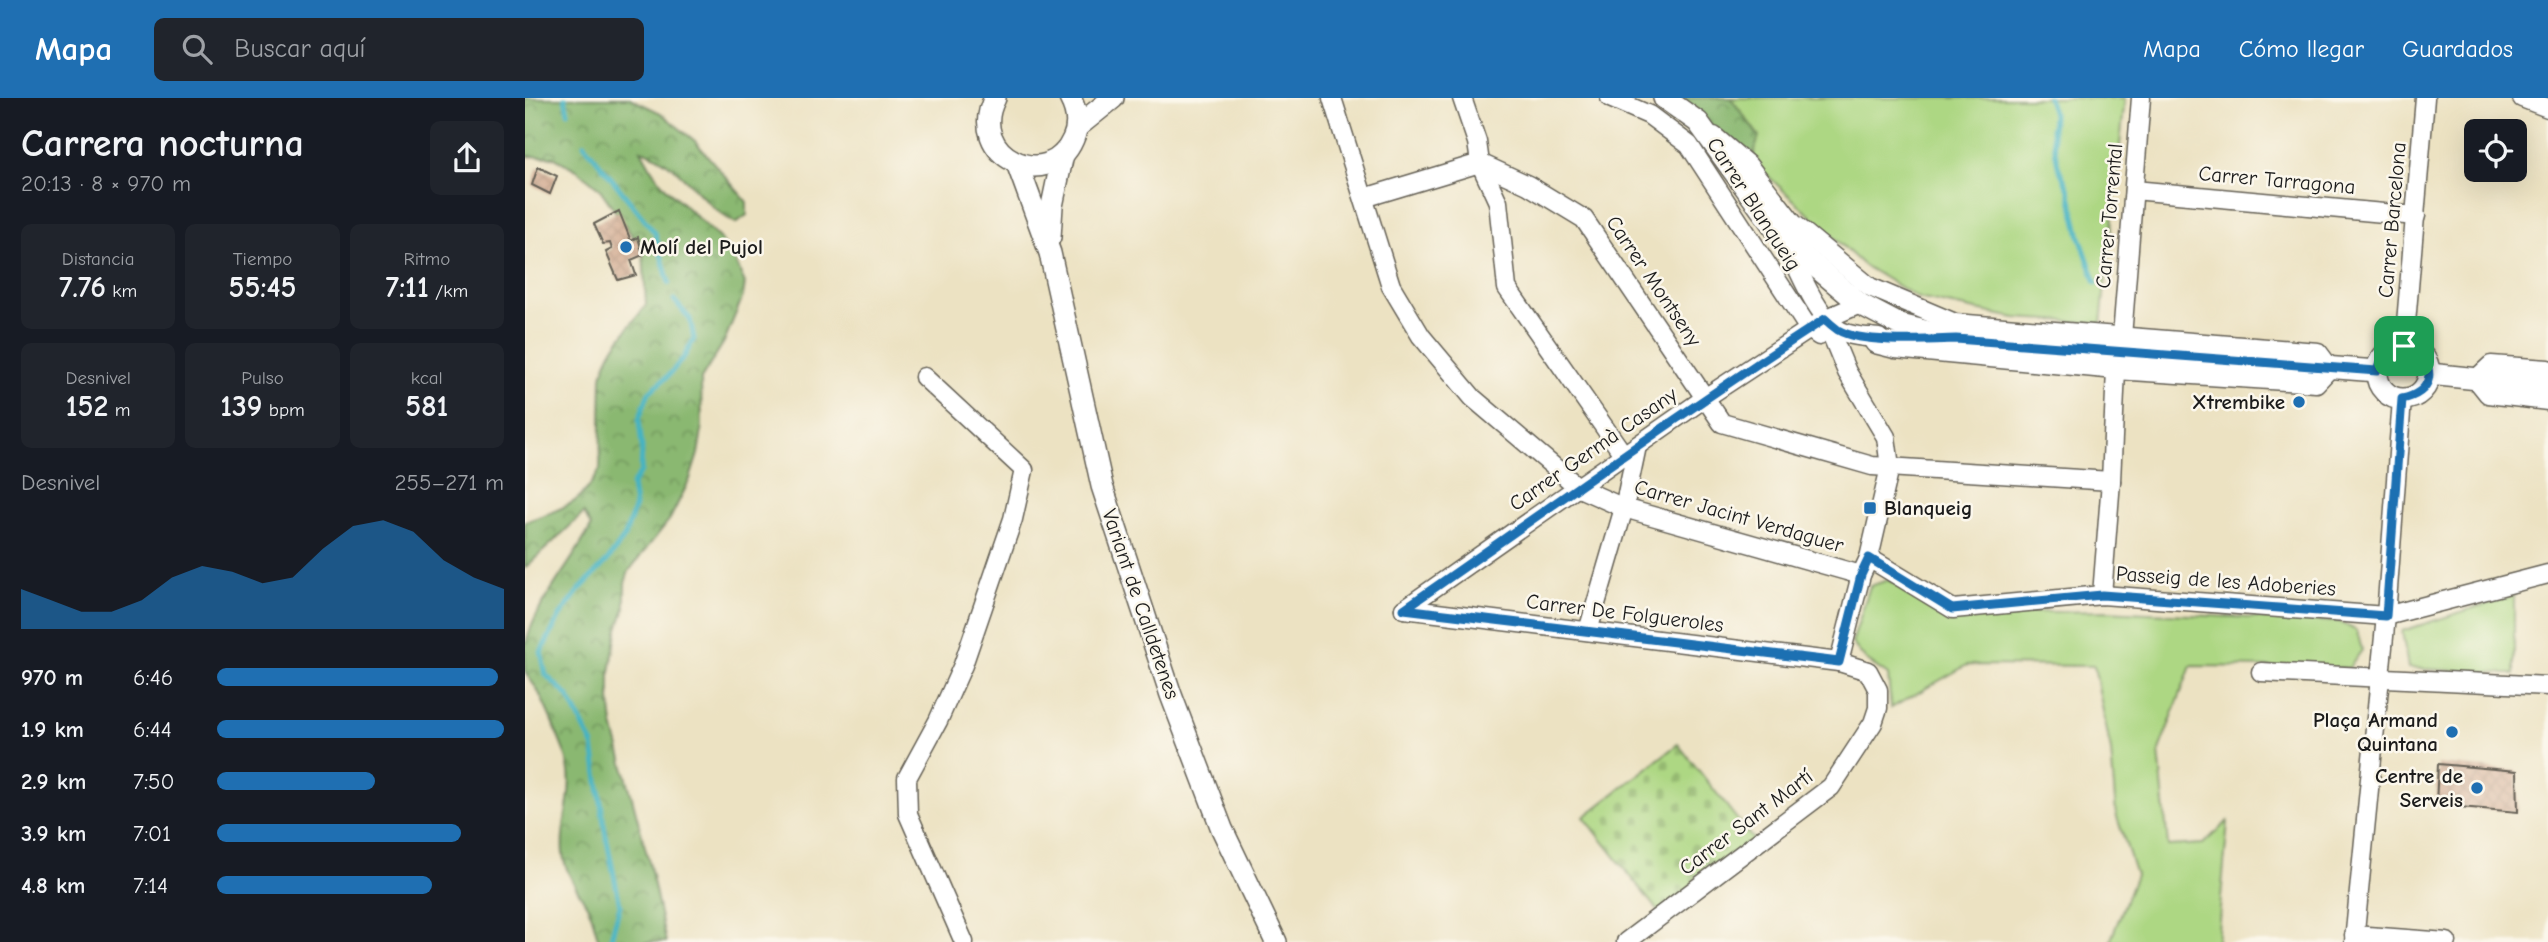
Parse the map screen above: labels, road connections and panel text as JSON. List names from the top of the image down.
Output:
{
  "streets": {
    "street": [
      "Carrer Tarragona",
      "Carrer Blanqueig",
      "Carrer Torrental",
      "Carrer Barcelona",
      "Carrer Montseny",
      "Carrer Germà Casany",
      "Carrer Jacint Verdaguer",
      "Passeig de les Adoberies",
      "Variant de Calldetenes",
      "Carrer De Folgueroles",
      "Carrer Sant Martí"
    ]
  },
  "crossings": [
    ["Carrer Tarragona", "Carrer Torrental"],
    ["Carrer Tarragona", "Carrer Barcelona"],
    ["Carrer Blanqueig", "Carrer Germà Casany"],
    ["Carrer Montseny", "Carrer Germà Casany"],
    ["Carrer Germà Casany", "Carrer Jacint Verdaguer"],
    ["Carrer Germà Casany", "Carrer De Folgueroles"],
    ["Carrer Jacint Verdaguer", "Passeig de les Adoberies"],
    ["Carrer De Folgueroles", "Carrer Sant Martí"]
  ],
  "places": {
    "other": [
      "Molí del Pujol",
      "Xtrembike",
      "Plaça Armand Quintana",
      "Centre de Serveis"
    ],
    "transit": ["Blanqueig"]
  },
  "page": {
    "header": "Mapa",
    "search": "Buscar aquí",
    "nav": ["Mapa", "Cómo llegar", "Guardados"],
    "heading": ["Carrera nocturna", "20:13 · 8 × 970 m"],
    "stats": [
      ["Distancia", "7.76 km"],
      ["Tiempo", "55:45"],
      ["Ritmo", "7:11 /km"],
      ["Desnivel", "152 m"],
      ["Pulso", "139 bpm"],
      ["kcal", "581"]
    ],
    "chart": ["Desnivel", "255–271 m"],
    "list": [
      {
        "name": "970 m",
        "note": "6:46"
      },
      {
        "name": "1.9 km",
        "note": "6:44"
      },
      {
        "name": "2.9 km",
        "note": "7:50"
      },
      {
        "name": "3.9 km",
        "note": "7:01"
      },
      {
        "name": "4.8 km",
        "note": "7:14"
      }
    ]
  }
}
